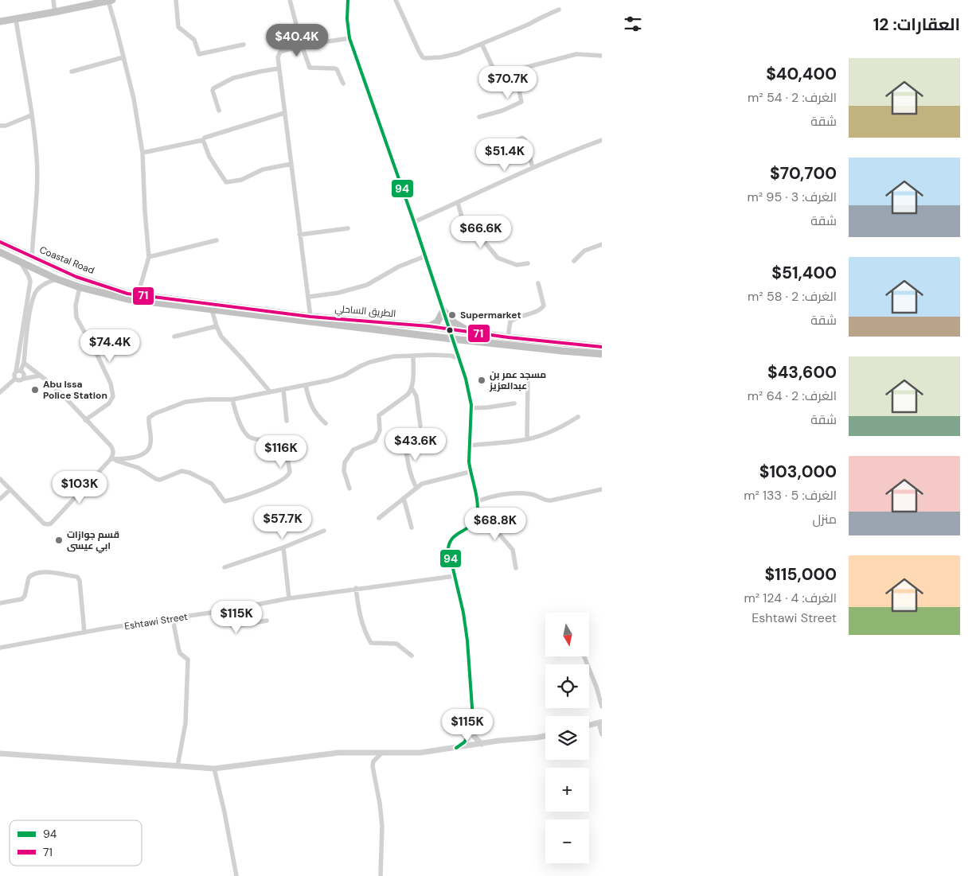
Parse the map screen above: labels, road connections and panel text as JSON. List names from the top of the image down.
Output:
{
  "streets": {
    "highway": ["Coastal Road", "الطريق الساحلي"],
    "street": ["Eshtawi Street"]
  },
  "crossings": [
    ["Coastal Road", "الطريق الساحلي"]
  ],
  "places": [
    "Supermarket",
    "مسجد عمر بن عبدالعزيز",
    "Abu Issa Police Station",
    "قسم جوازات ابي عيسى"
  ],
  "lines": ["transit line 94", "transit line 71"],
  "legend": ["94", "71"],
  "north": "bottom",
  "page": {
    "heading": "العقارات: 12",
    "price": [
      "$40.4K",
      "$70.7K",
      "$51.4K",
      "$66.6K",
      "$74.4K",
      "$43.6K",
      "$116K",
      "$103K",
      "$57.7K",
      "$68.8K",
      "$115K",
      "$115K"
    ],
    "list": [
      {
        "name": "$40,400",
        "note": "الغرف: 2 · 54 m² · شقة"
      },
      {
        "name": "$70,700",
        "note": "الغرف: 3 · 95 m² · شقة"
      },
      {
        "name": "$51,400",
        "note": "الغرف: 2 · 58 m² · شقة"
      },
      {
        "name": "$43,600",
        "note": "الغرف: 2 · 64 m² · شقة"
      },
      {
        "name": "$103,000",
        "note": "الغرف: 5 · 133 m² · منزل"
      },
      {
        "name": "$115,000",
        "note": "الغرف: 4 · 124 m² · Eshtawi Street"
      }
    ],
    "map_buttons": ["+", "−"]
  }
}
